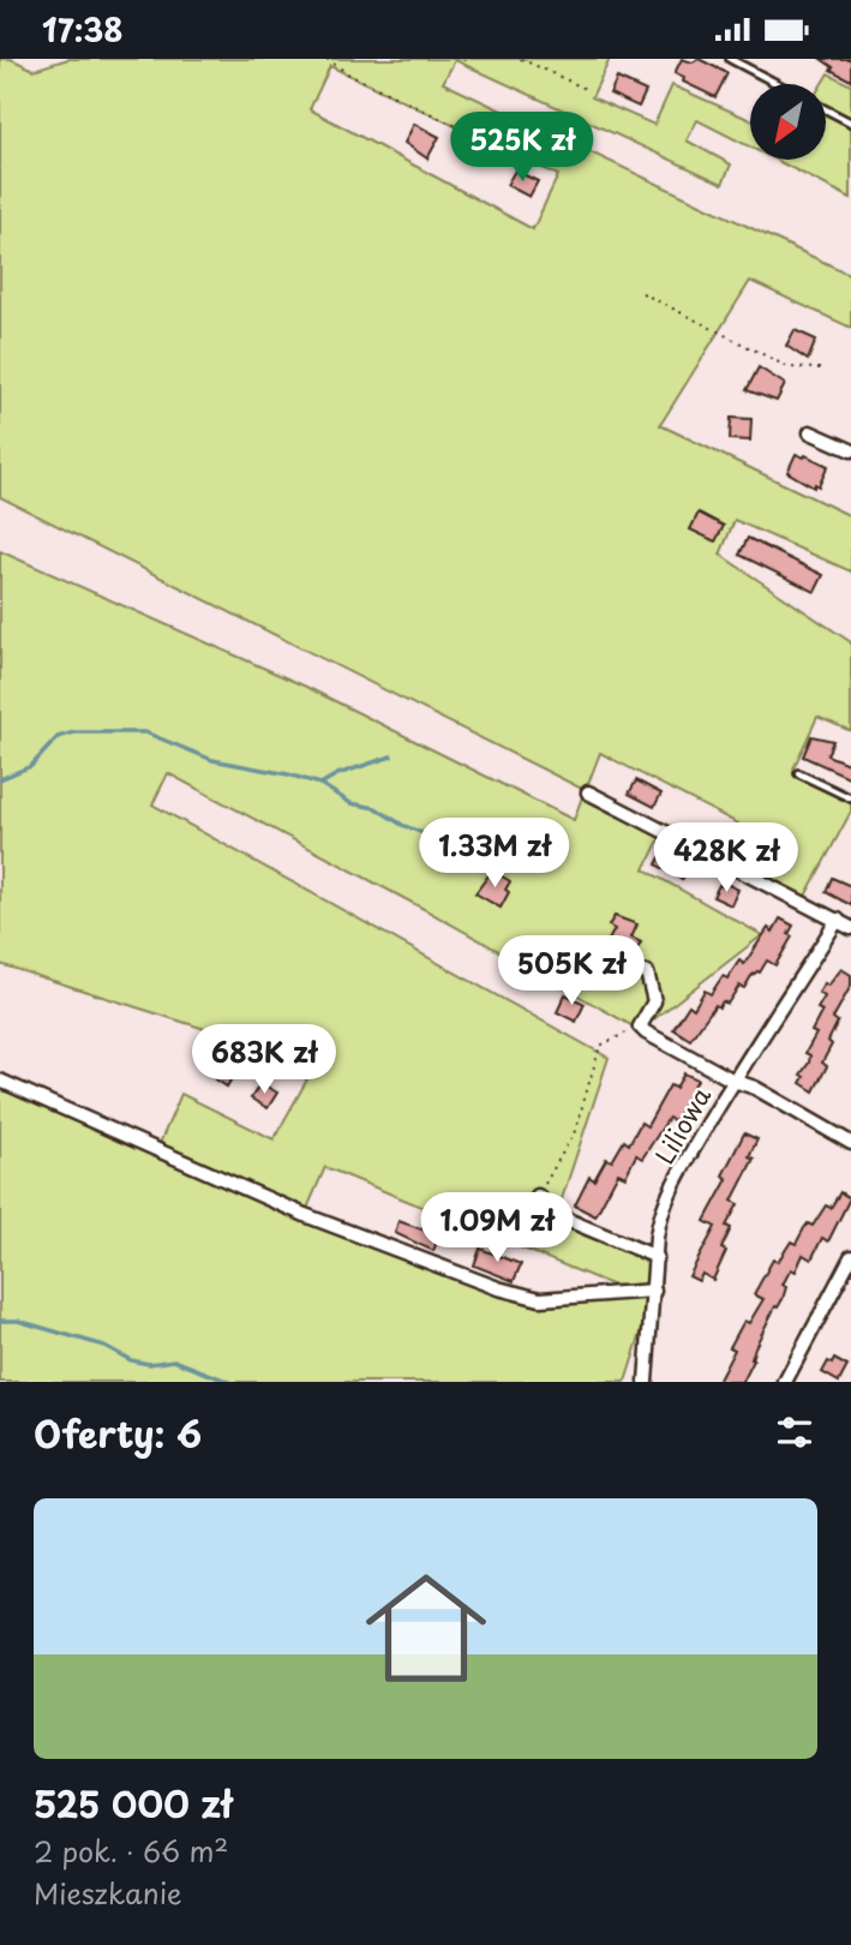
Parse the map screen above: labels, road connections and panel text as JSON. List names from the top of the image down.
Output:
{
  "streets": {
    "street": ["Liliowa"]
  },
  "north": "bottom left",
  "page": {
    "status": "17:38",
    "price": [
      "525K zł",
      "1.33M zł",
      "428K zł",
      "505K zł",
      "683K zł",
      "1.09M zł"
    ],
    "heading": "Oferty: 6",
    "list": [
      {
        "name": "525 000 zł",
        "note": "2 pok. · 66 m² · Mieszkanie"
      }
    ]
  }
}
